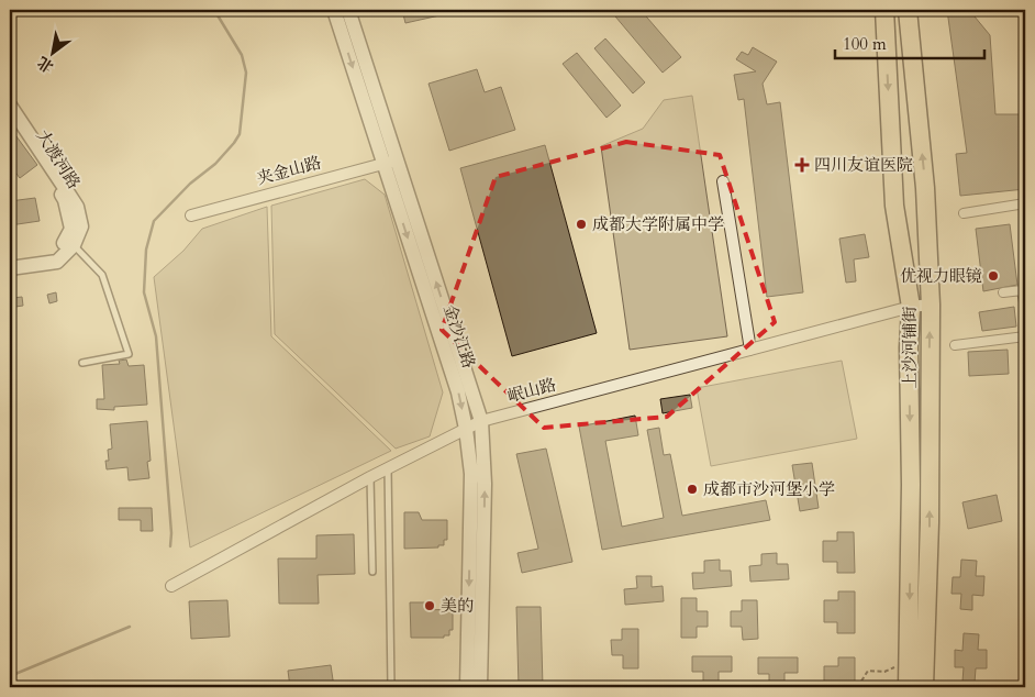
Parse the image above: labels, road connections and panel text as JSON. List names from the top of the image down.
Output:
{
  "streets": {
    "main road": ["上沙河铺街"],
    "street": [
      "大渡河路",
      "夹金山路",
      "金沙江路",
      "岷山路"
    ]
  },
  "crossings": [
    ["夹金山路", "金沙江路"],
    ["金沙江路", "岷山路"],
    ["上沙河铺街", "岷山路"]
  ],
  "places": {
    "health": ["四川友谊医院"],
    "other": [
      "成都大学附属中学",
      "优视力眼镜",
      "成都市沙河堡小学",
      "美的"
    ]
  },
  "scale_bar": "100 m",
  "north": "bottom left"
}
